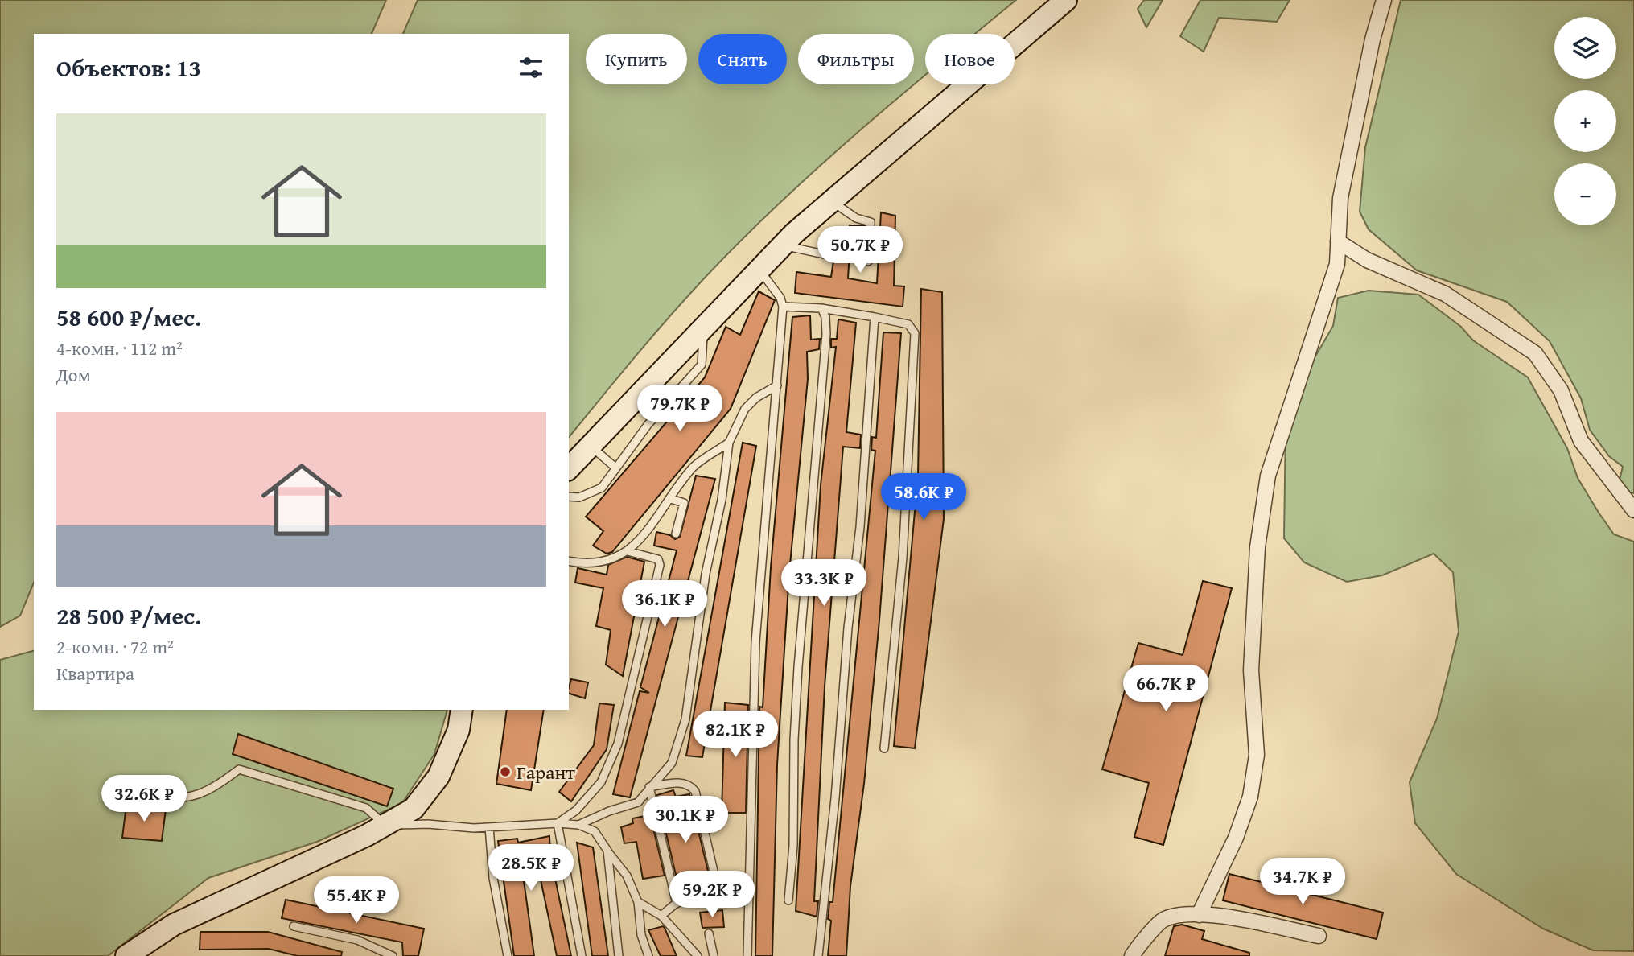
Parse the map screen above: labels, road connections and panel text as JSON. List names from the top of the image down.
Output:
{
  "places": ["Гарант"],
  "page": {
    "map_buttons": ["+", "−"],
    "chip": [
      "Купить",
      "Снять",
      "Фильтры",
      "Новое"
    ],
    "heading": "Объектов: 13",
    "list": [
      {
        "name": "58 600 ₽/мес.",
        "note": "4-комн. · 112 m² · Дом"
      },
      {
        "name": "28 500 ₽/мес.",
        "note": "2-комн. · 72 m² · Квартира"
      }
    ],
    "price": [
      "50.7K ₽",
      "79.7K ₽",
      "58.6K ₽",
      "33.3K ₽",
      "36.1K ₽",
      "66.7K ₽",
      "82.1K ₽",
      "32.6K ₽",
      "30.1K ₽",
      "28.5K ₽",
      "34.7K ₽",
      "59.2K ₽",
      "55.4K ₽"
    ]
  }
}
